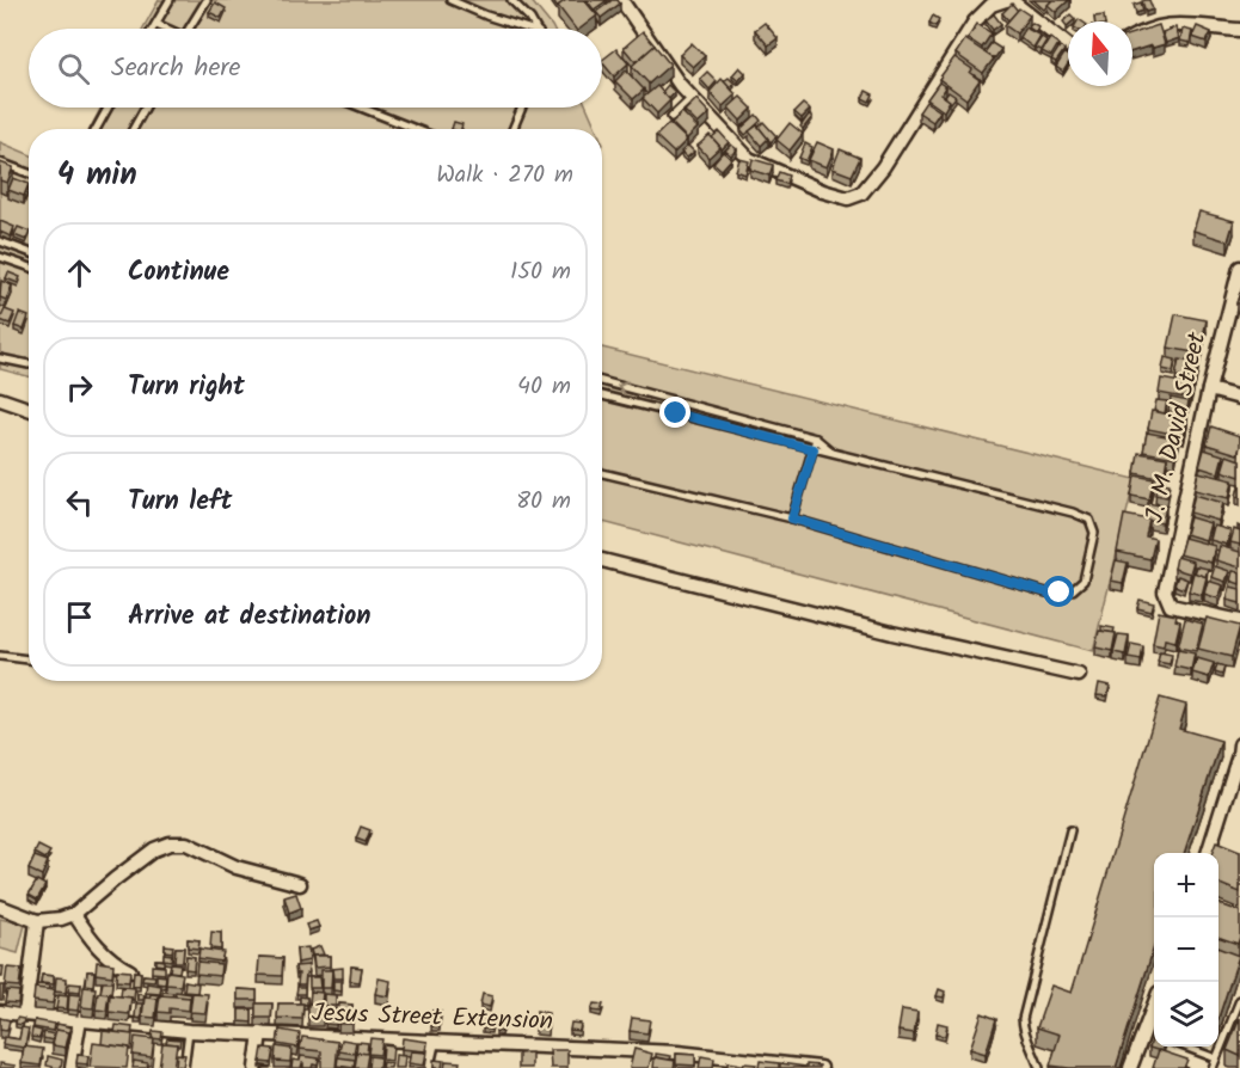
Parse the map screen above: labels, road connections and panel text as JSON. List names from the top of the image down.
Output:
{
  "streets": {
    "street": ["J. M. David Street", "Jesus Street Extension"]
  },
  "north": "top",
  "page": {
    "search": "Search here",
    "heading": ["4 min", "Walk · 270 m"],
    "list": [
      ["Continue", "150 m"],
      ["Turn right", "40 m"],
      ["Turn left", "80 m"],
      "Arrive at destination"
    ],
    "map_buttons": ["+", "−"]
  }
}
